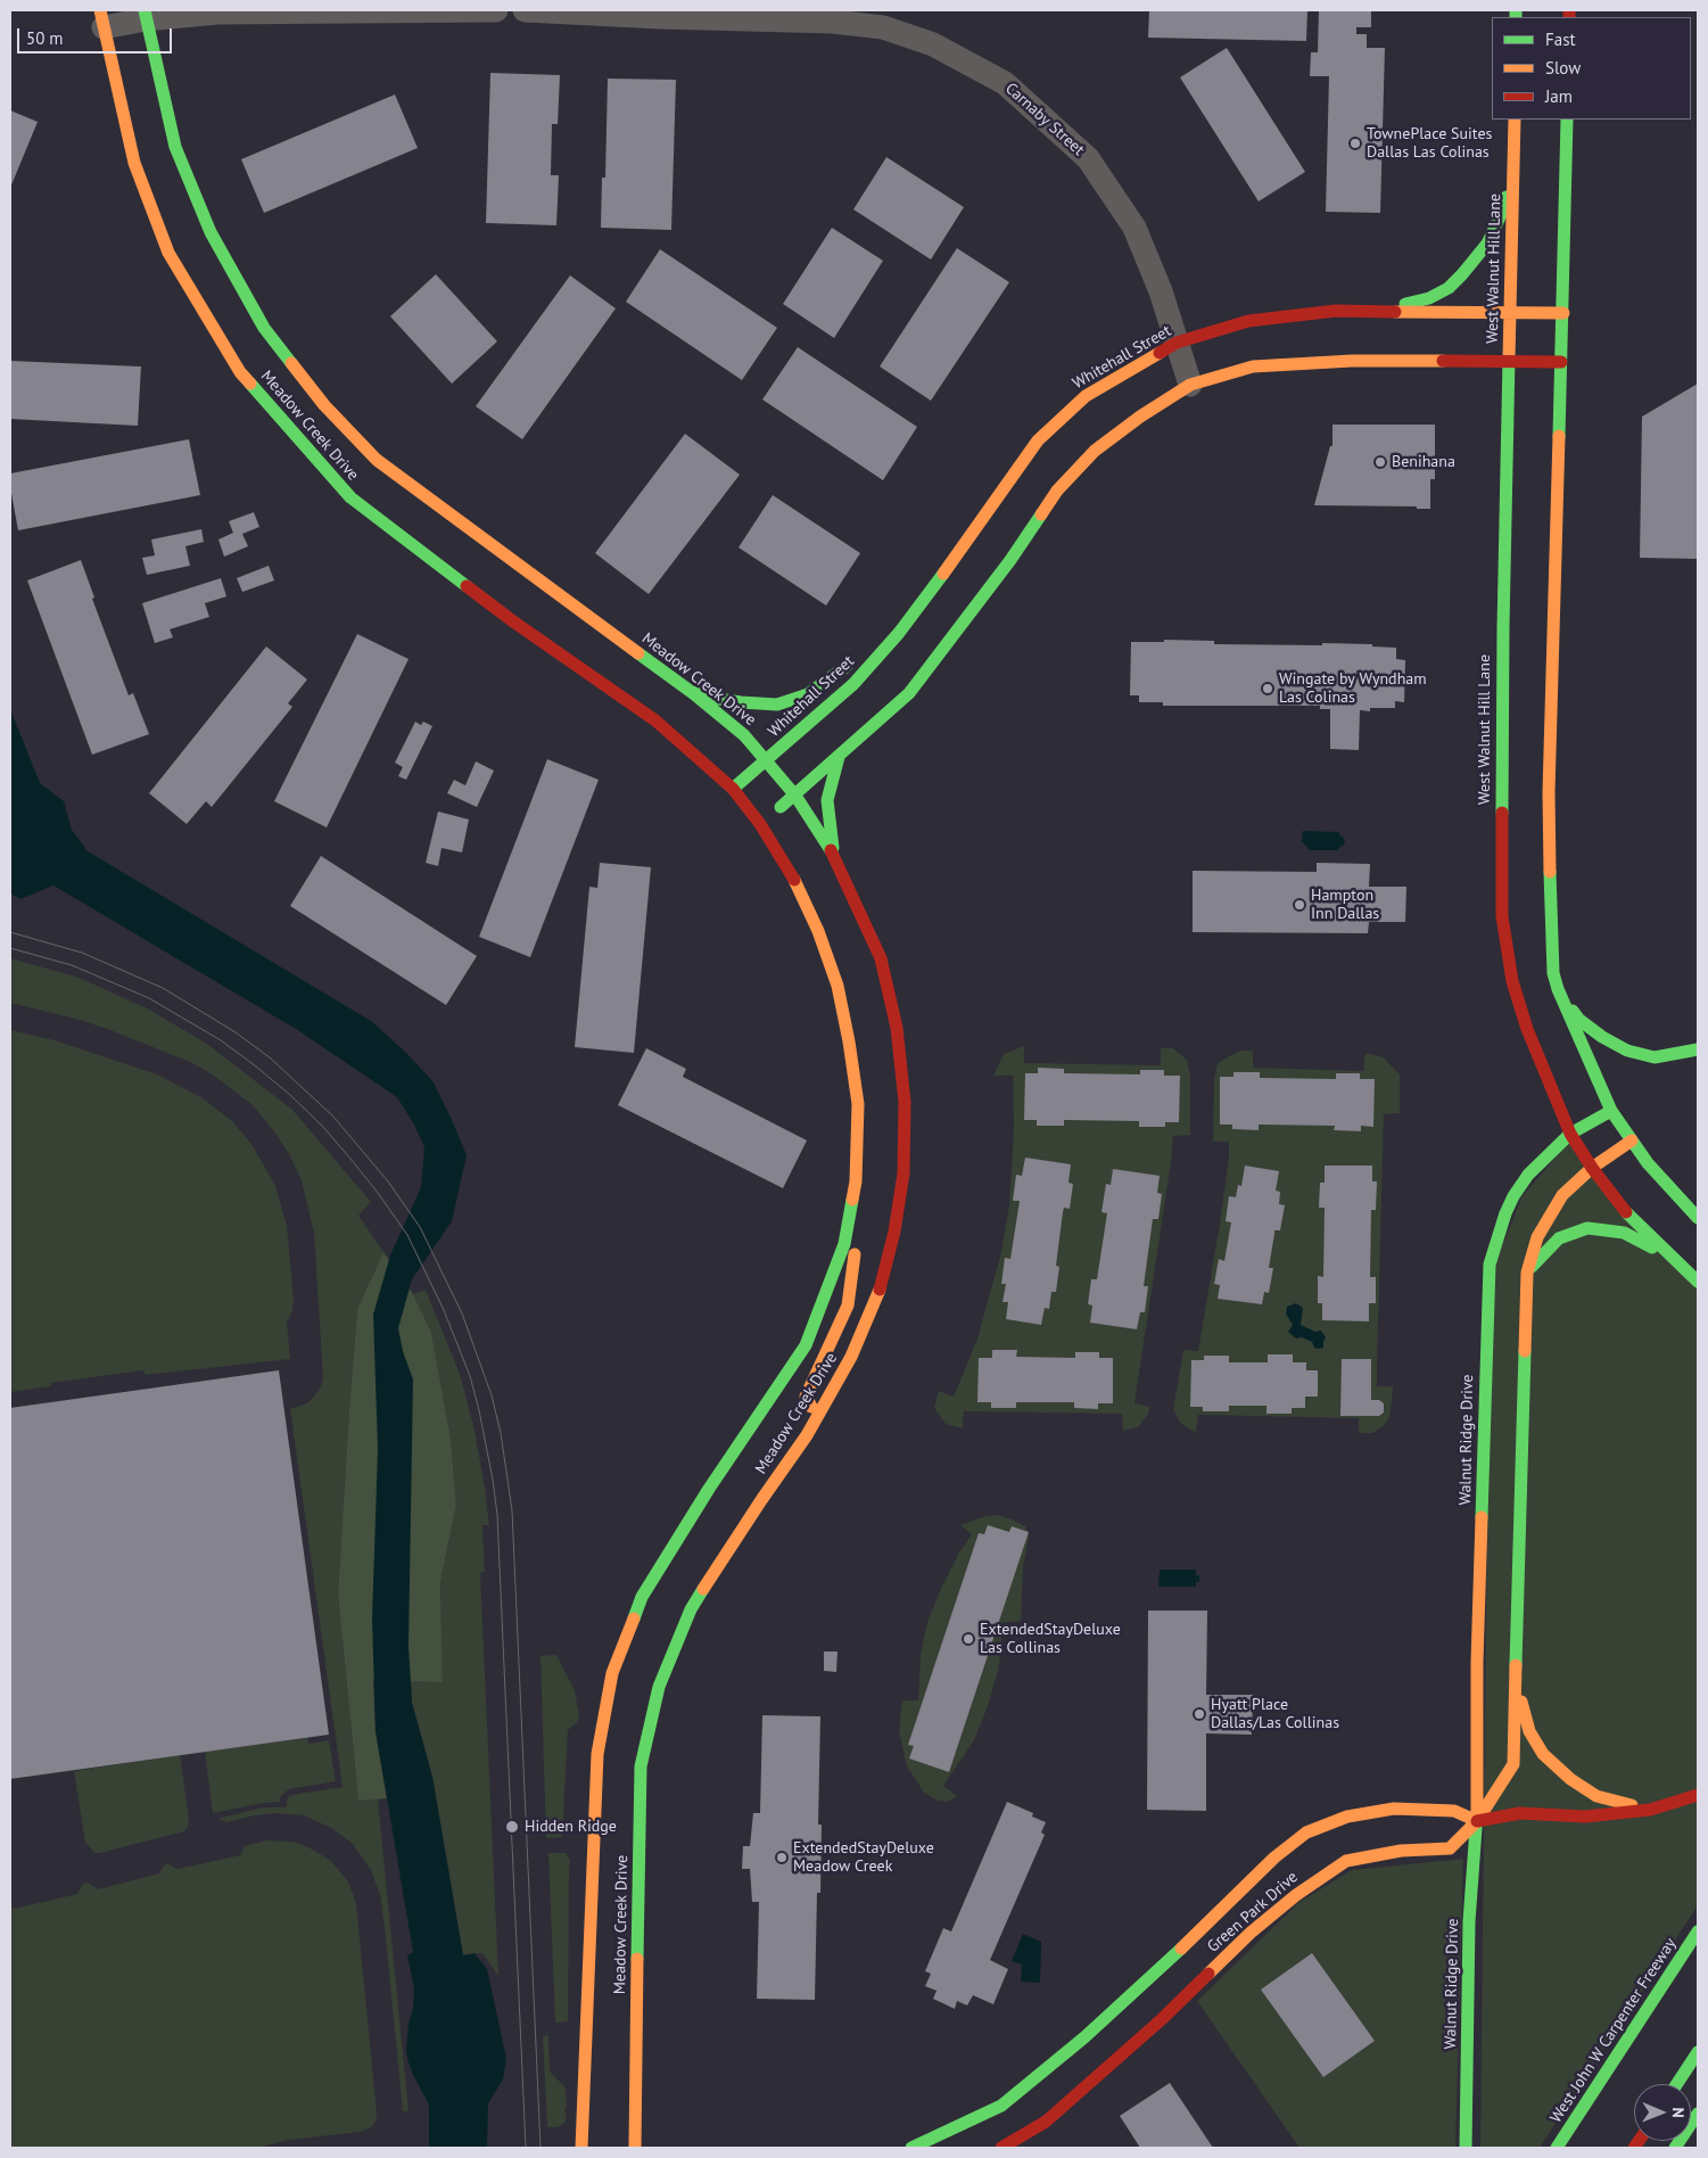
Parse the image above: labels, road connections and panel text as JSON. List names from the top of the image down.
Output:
{
  "streets": {
    "main road": [
      "West Walnut Hill Lane",
      "Whitehall Street",
      "Meadow Creek Drive",
      "Walnut Ridge Drive",
      "Green Park Drive",
      "West John W Carpenter Freeway"
    ],
    "street": ["Carnaby Street"]
  },
  "crossings": [
    ["Carnaby Street", "Whitehall Street"],
    ["West Walnut Hill Lane", "Whitehall Street"],
    ["West Walnut Hill Lane", "Walnut Ridge Drive"],
    ["Whitehall Street", "Meadow Creek Drive"],
    ["Walnut Ridge Drive", "Green Park Drive"]
  ],
  "places": [
    "TownePlace Suites Dallas Las Colinas",
    "Benihana",
    "Wingate by Wyndham Las Colinas",
    "Hampton Inn Dallas",
    "ExtendedStayDeluxe Las Collinas",
    "Hyatt Place Dallas/Las Collinas",
    "Hidden Ridge",
    "ExtendedStayDeluxe Meadow Creek"
  ],
  "legend": ["Fast", "Slow", "Jam"],
  "scale_bar": "50 m",
  "north": "right"
}
